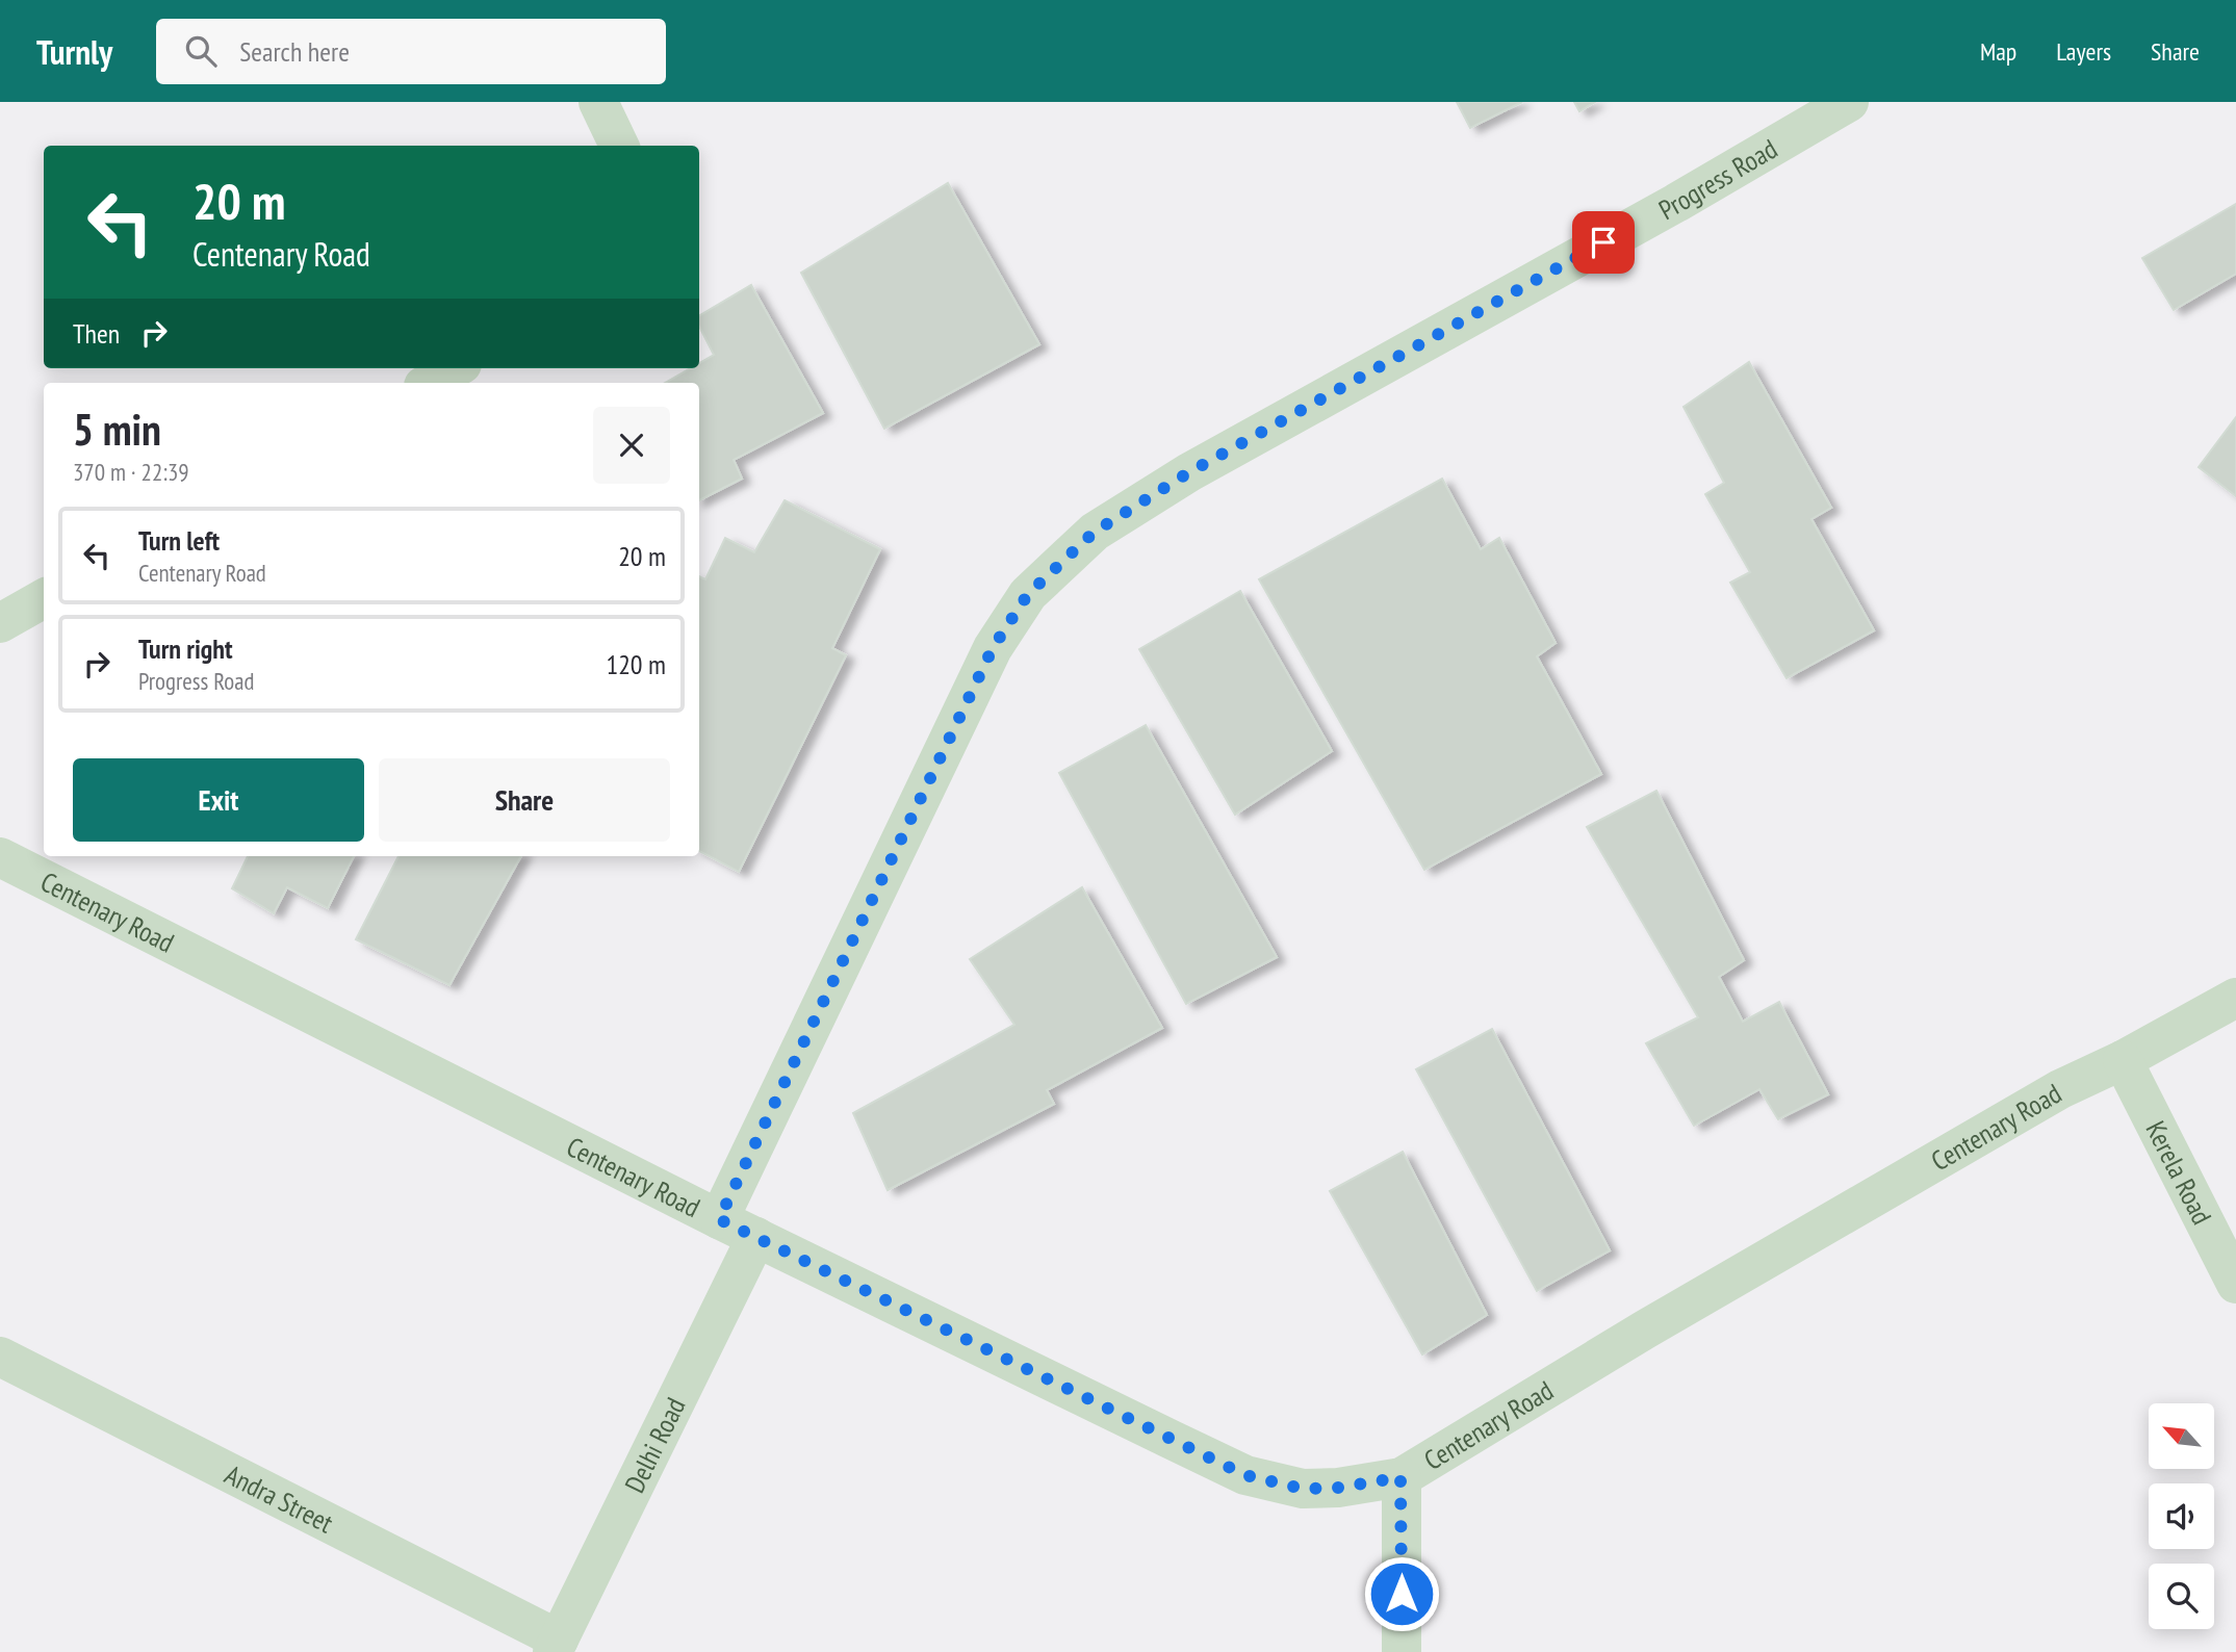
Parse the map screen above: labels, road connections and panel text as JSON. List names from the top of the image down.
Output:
{
  "streets": {
    "street": [
      "Progress Road",
      "Centenary Road",
      "Kerela Road",
      "Delhi Road",
      "Andra Street"
    ]
  },
  "crossings": [
    ["Progress Road", "Centenary Road"],
    ["Centenary Road", "Kerela Road"],
    ["Centenary Road", "Delhi Road"],
    ["Delhi Road", "Andra Street"]
  ],
  "north": "top left",
  "page": {
    "header": "Turnly",
    "search": "Search here",
    "nav": ["Map", "Layers", "Share"],
    "turn": ["20 m", "Centenary Road"],
    "then": "Then",
    "heading": ["5 min", "370 m · 22:39"],
    "list": [
      {
        "name": "Turn left",
        "note": "Centenary Road",
        "value": "20 m"
      },
      {
        "name": "Turn right",
        "note": "Progress Road",
        "value": "120 m"
      }
    ],
    "buttons": ["Exit", "Share"]
  }
}
